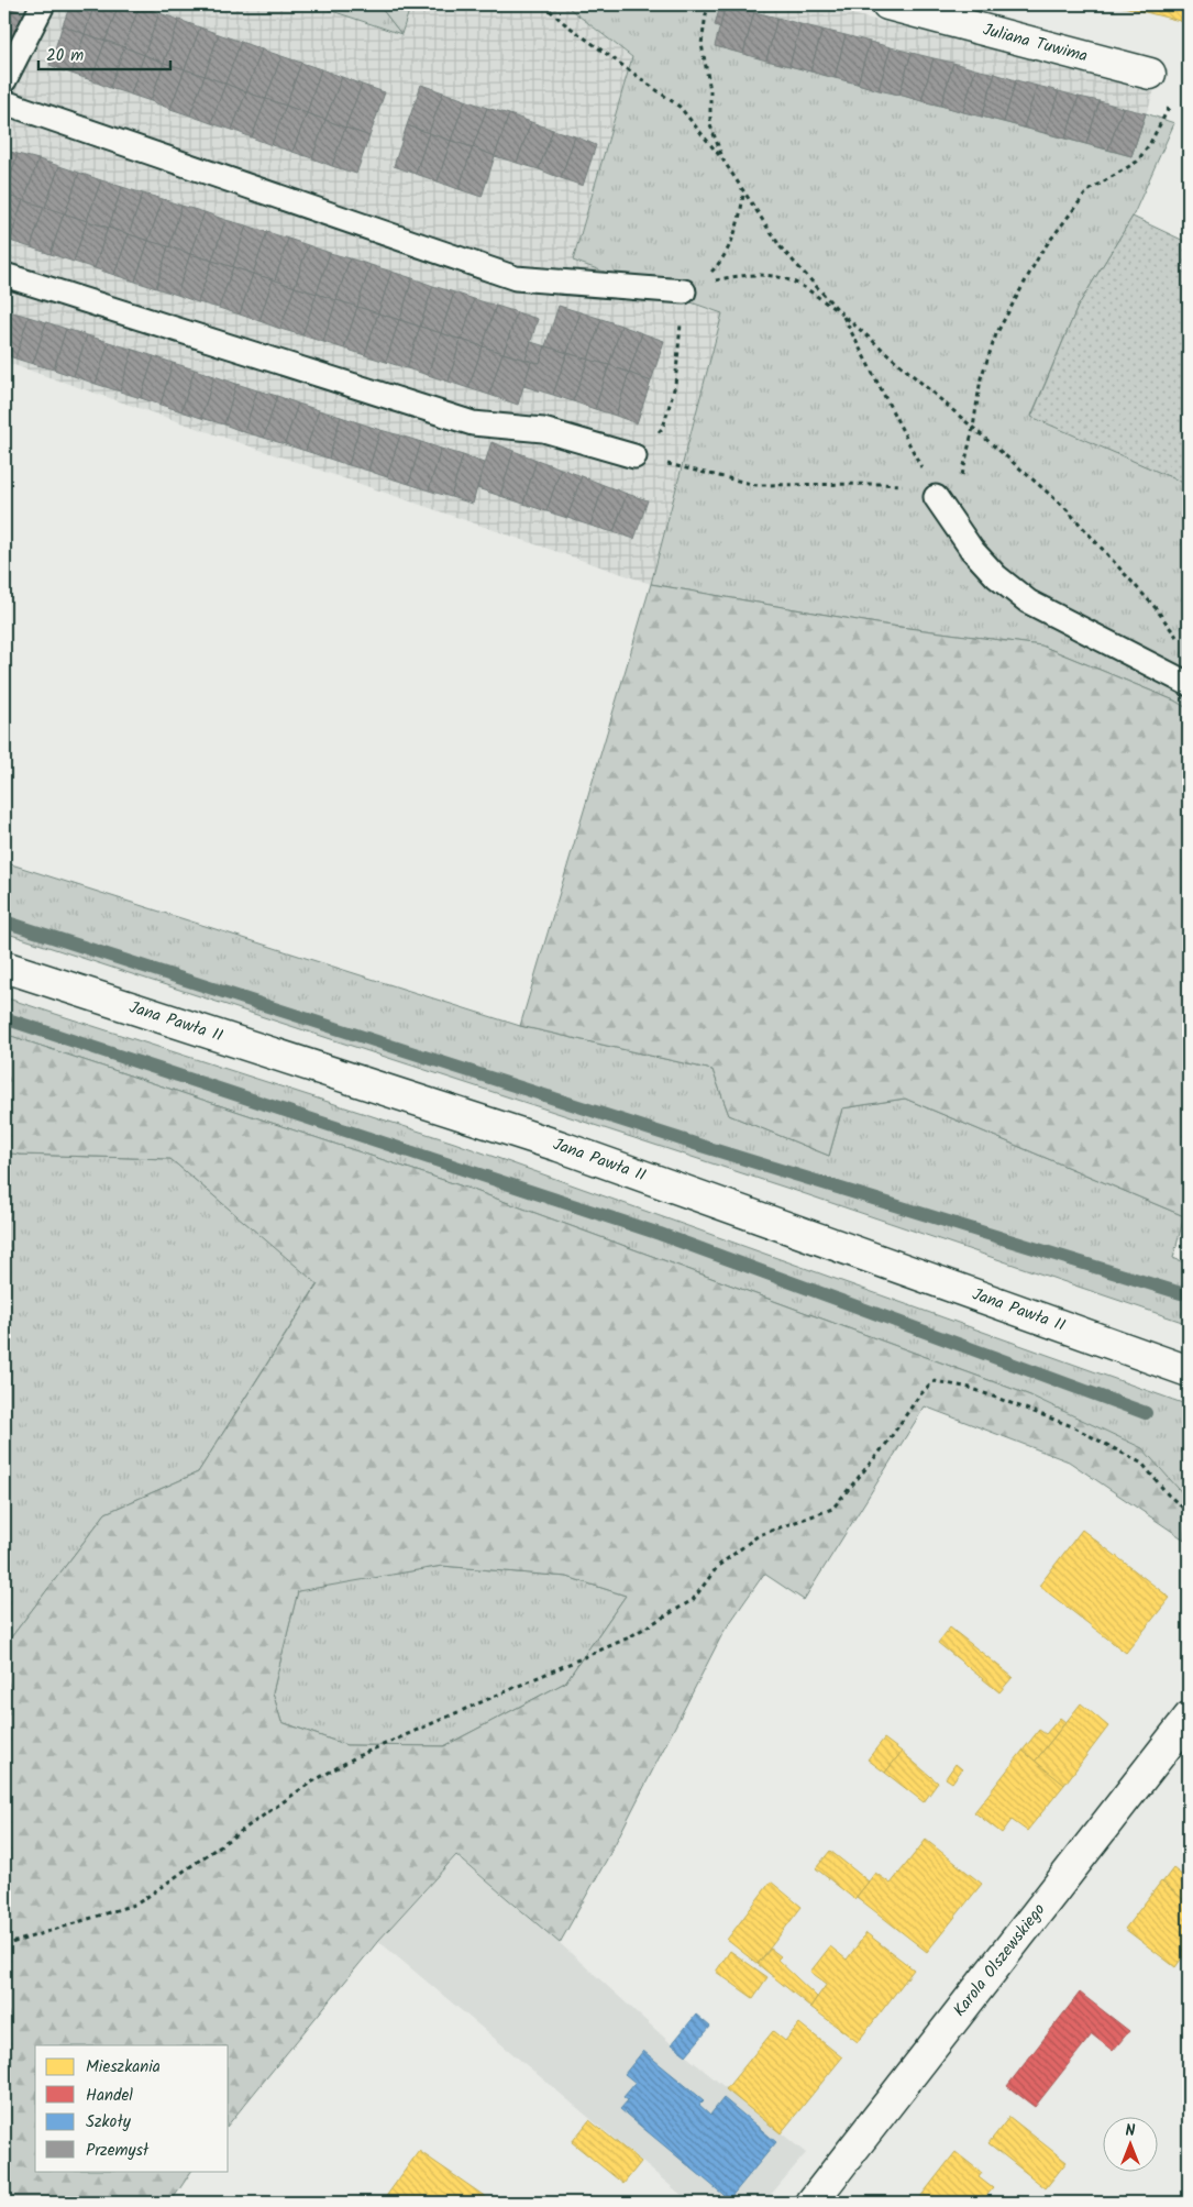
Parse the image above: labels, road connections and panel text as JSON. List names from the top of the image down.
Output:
{
  "streets": {
    "main road": ["Juliana Tuwima", "Jana Pawła II", "Karola Olszewskiego"]
  },
  "legend": [
    "Mieszkania",
    "Handel",
    "Szkoły",
    "Przemysł"
  ],
  "scale_bar": "20 m",
  "north": "top"
}
